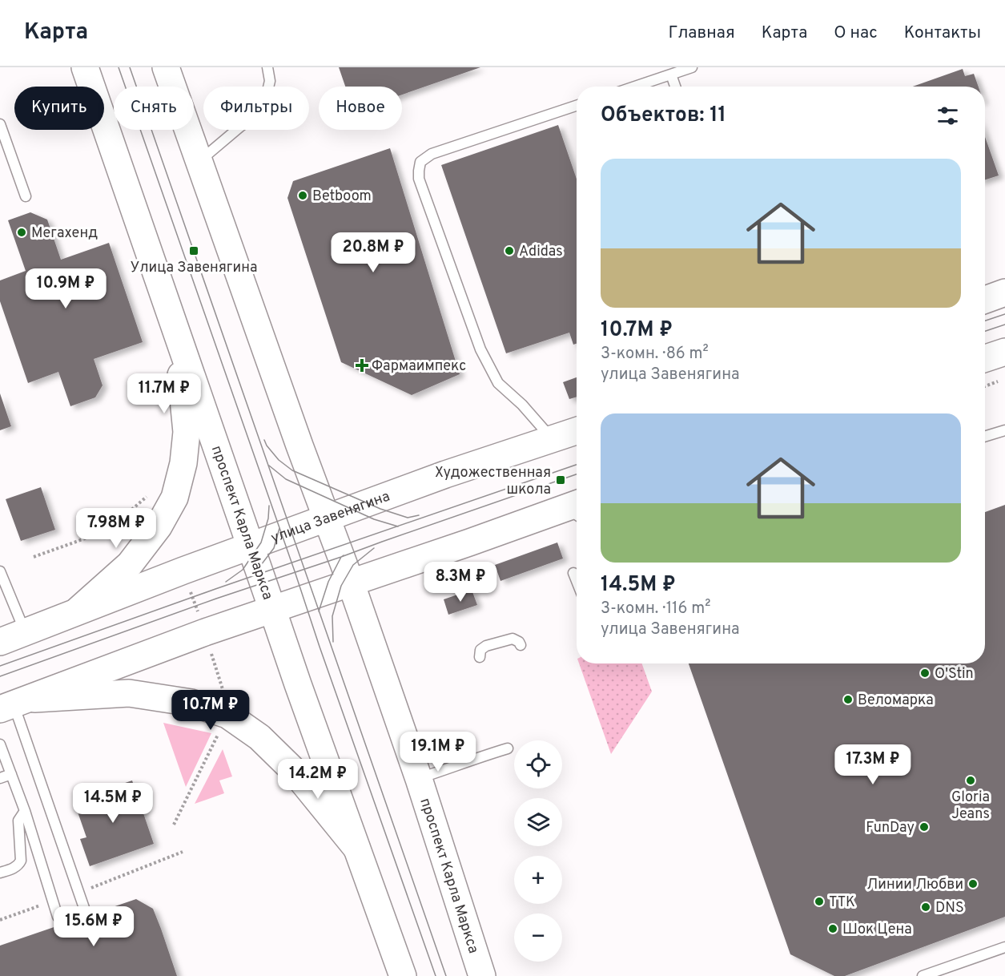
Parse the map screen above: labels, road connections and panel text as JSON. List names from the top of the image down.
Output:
{
  "streets": {
    "main road": ["улица Завенягина", "проспект Карла Маркса"]
  },
  "crossings": [
    ["улица Завенягина", "проспект Карла Маркса"]
  ],
  "places": {
    "other": [
      "Betboom",
      "Мегахенд",
      "Adidas",
      "O'Stin",
      "Веломарка",
      "Gloria Jeans",
      "FunDay",
      "Линии Любви",
      "ТТК",
      "DNS",
      "Шок Цена"
    ],
    "transit": ["Улица Завенягина", "Художественная школа"],
    "health": ["Фармаимпекс"]
  },
  "page": {
    "header": "Карта",
    "nav": [
      "Главная",
      "Карта",
      "О нас",
      "Контакты"
    ],
    "chip": [
      "Купить",
      "Снять",
      "Фильтры",
      "Новое"
    ],
    "heading": "Объектов: 11",
    "list": [
      {
        "name": "10.7M ₽",
        "note": "3-комн. · 86 m² · улица Завенягина"
      },
      {
        "name": "14.5M ₽",
        "note": "3-комн. · 116 m² · улица Завенягина"
      }
    ],
    "price": [
      "20.8M ₽",
      "10.9M ₽",
      "11.7M ₽",
      "7.98M ₽",
      "8.3M ₽",
      "10.7M ₽",
      "19.1M ₽",
      "17.3M ₽",
      "14.2M ₽",
      "14.5M ₽",
      "15.6M ₽"
    ],
    "map_buttons": ["+", "−"]
  }
}
